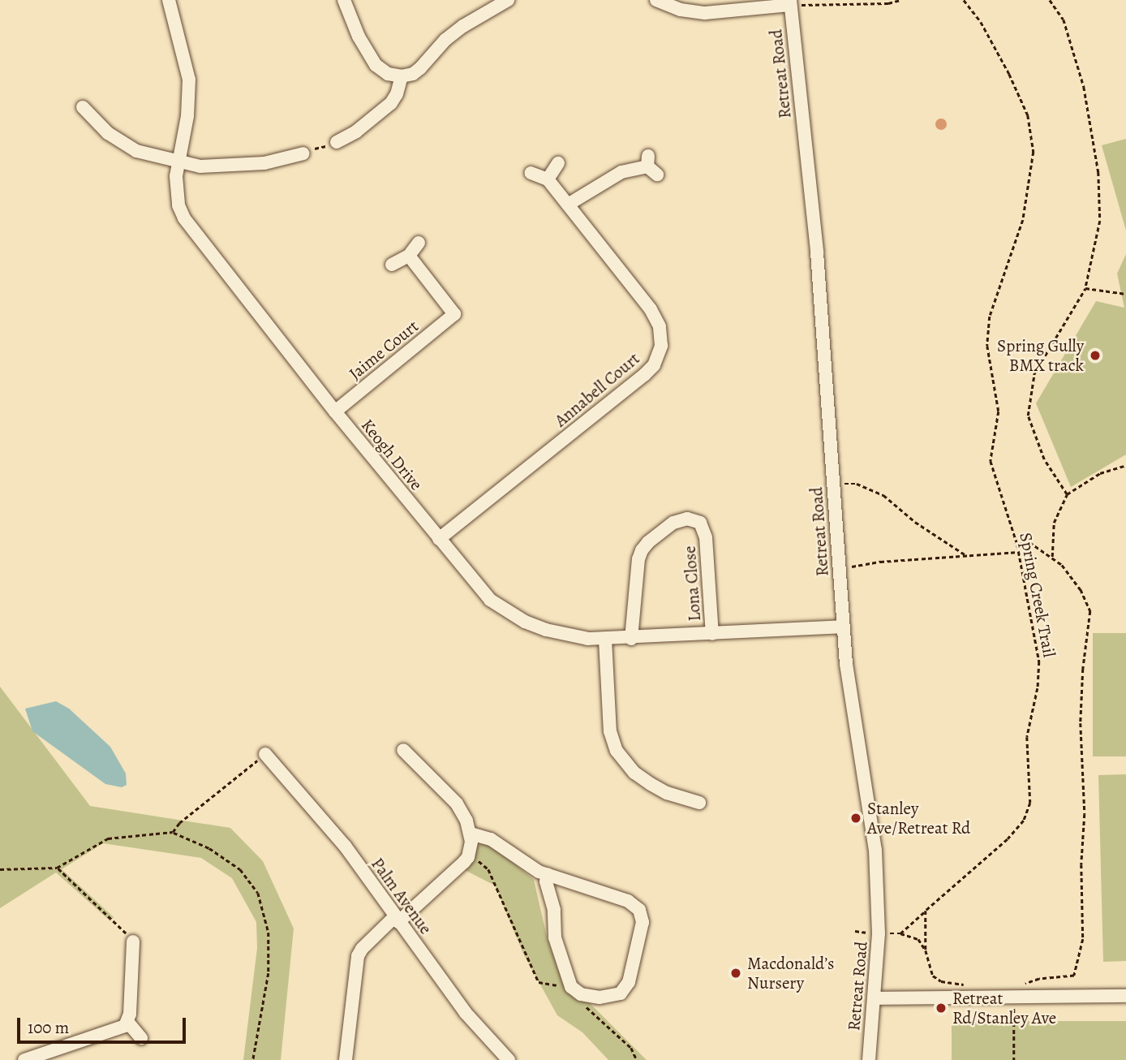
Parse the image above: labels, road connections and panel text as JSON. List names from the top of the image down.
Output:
{
  "streets": {
    "street": [
      "Retreat Road",
      "Jaime Court",
      "Annabell Court",
      "Keogh Drive",
      "Lona Close",
      "Palm Avenue"
    ],
    "path": ["Spring Creek Trail"]
  },
  "crossings": [
    ["Retreat Road", "Keogh Drive"],
    ["Jaime Court", "Keogh Drive"],
    ["Annabell Court", "Keogh Drive"],
    ["Keogh Drive", "Lona Close"]
  ],
  "places": [
    "Spring Gully BMX track",
    "Stanley Ave/Retreat Rd",
    "Macdonald’s Nursery",
    "Retreat Rd/Stanley Ave"
  ],
  "scale_bar": "100 m"
}
